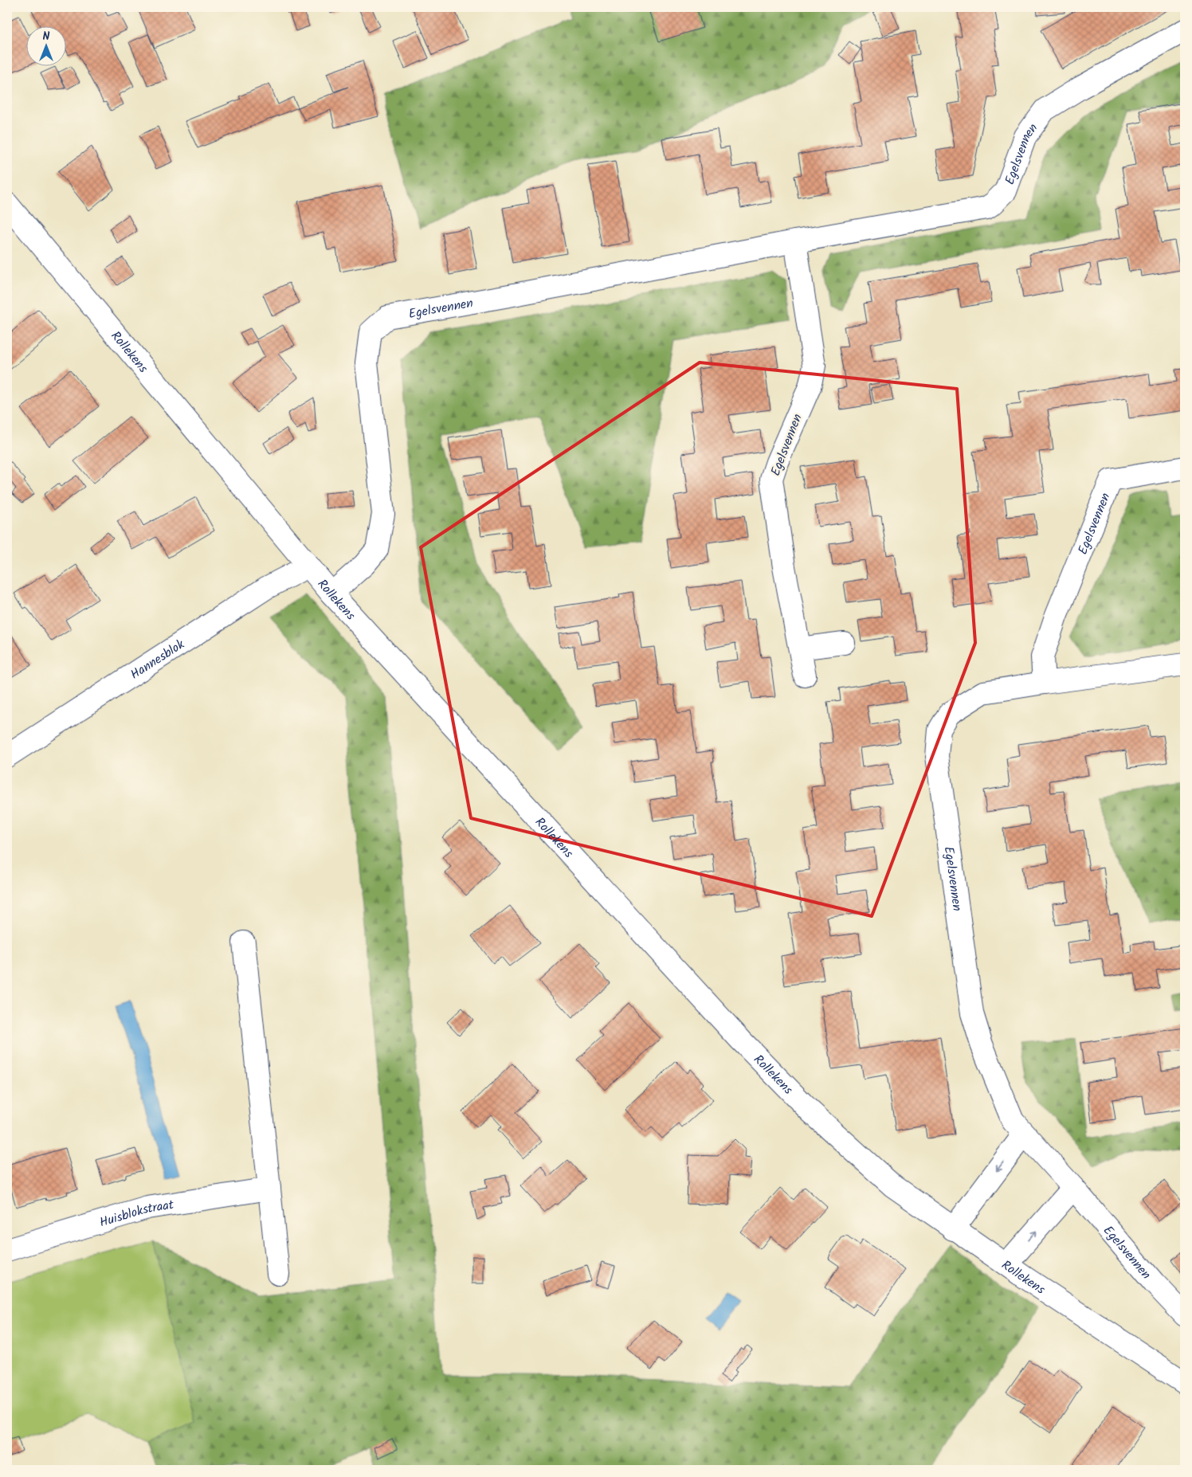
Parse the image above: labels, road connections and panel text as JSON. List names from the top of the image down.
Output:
{
  "streets": {
    "street": [
      "Egelsvennen",
      "Rollekens",
      "Hannesblok",
      "Huisblokstraat"
    ]
  },
  "crossings": [
    ["Egelsvennen", "Rollekens"],
    ["Rollekens", "Hannesblok"]
  ],
  "north": "top"
}
